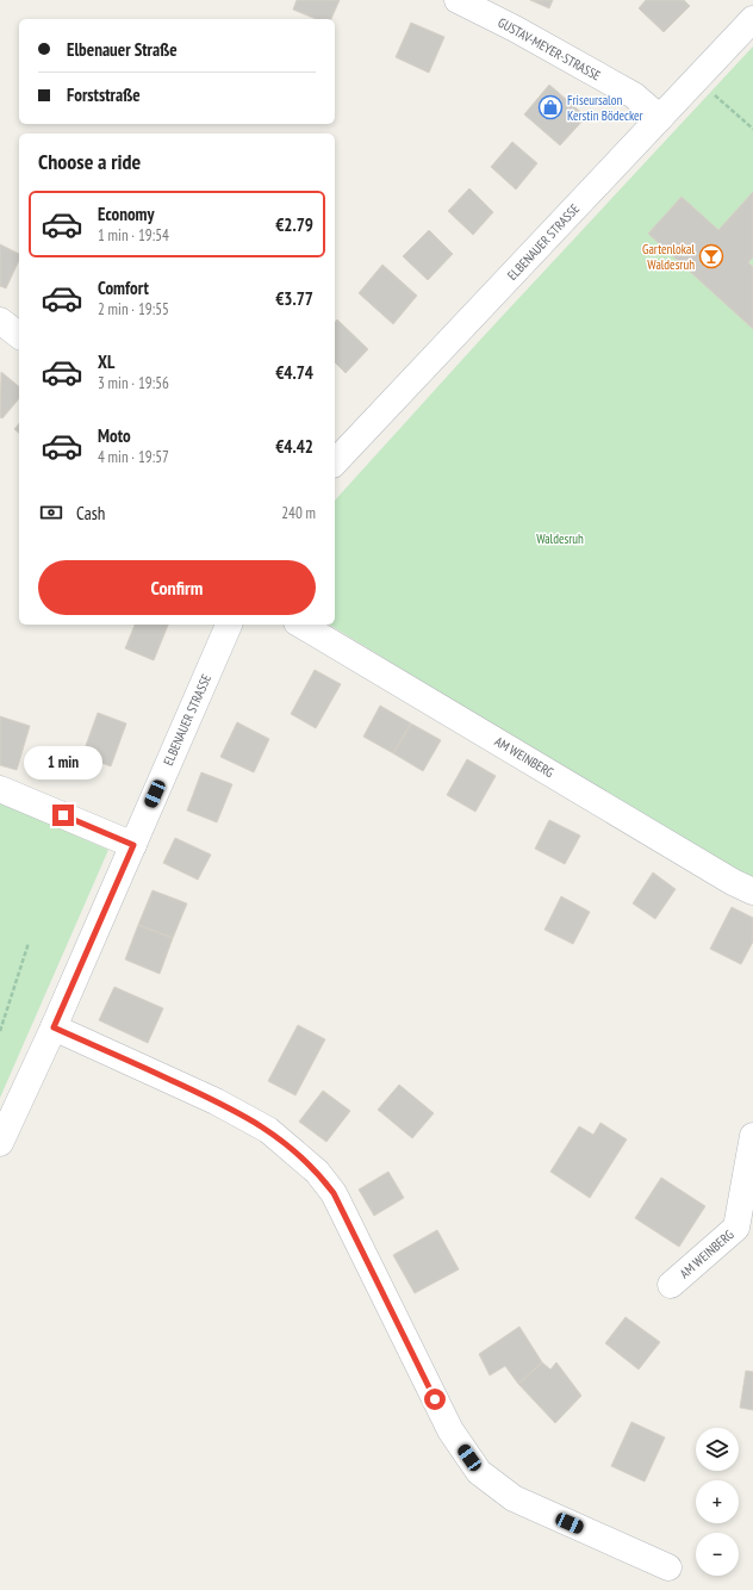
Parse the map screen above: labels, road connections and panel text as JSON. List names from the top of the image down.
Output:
{
  "streets": {
    "street": ["GUSTAV-MEYER-STRASSE", "ELBENAUER STRASSE", "AM WEINBERG"]
  },
  "crossings": [
    ["GUSTAV-MEYER-STRASSE", "ELBENAUER STRASSE"]
  ],
  "parks": ["Waldesruh"],
  "places": {
    "shop": ["Friseursalon Kerstin Bödecker"],
    "bar": ["Gartenlokal Waldesruh"]
  },
  "page": {
    "banner": ["Elbenauer Straße", "Forststraße"],
    "heading": "Choose a ride",
    "list": [
      {
        "name": "Economy",
        "note": "1 min · 19:54",
        "value": "€2.79"
      },
      {
        "name": "Comfort",
        "note": "2 min · 19:55",
        "value": "€3.77"
      },
      {
        "name": "XL",
        "note": "3 min · 19:56",
        "value": "€4.74"
      },
      {
        "name": "Moto",
        "note": "4 min · 19:57",
        "value": "€4.42"
      }
    ],
    "pay": ["Cash", "240 m"],
    "buttons": "Confirm",
    "bubble": "1 min",
    "map_buttons": ["+", "−"]
  }
}
